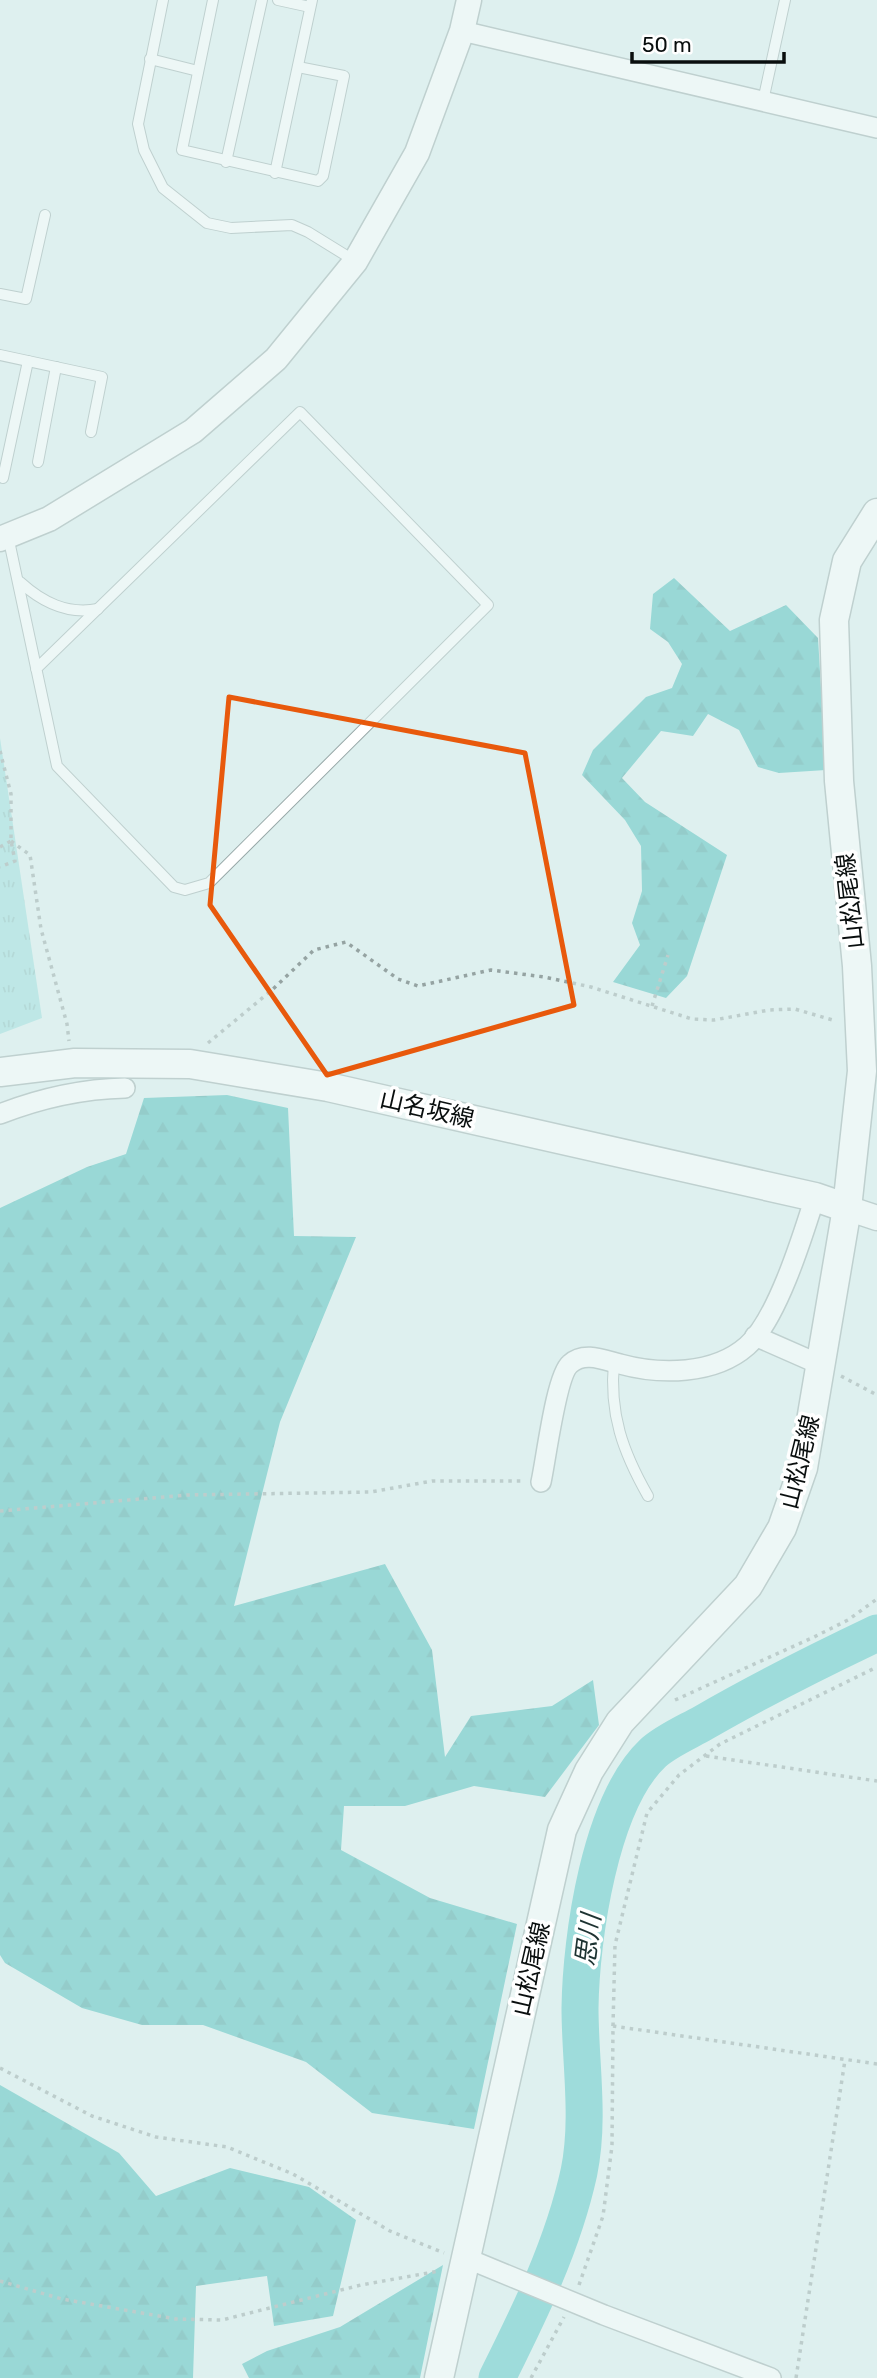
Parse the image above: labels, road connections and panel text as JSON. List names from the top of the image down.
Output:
{
  "streets": {
    "main road": ["山松尾線", "山名坂線"]
  },
  "crossings": [
    ["山松尾線", "山名坂線"]
  ],
  "water": ["思川"],
  "scale_bar": "50 m"
}
